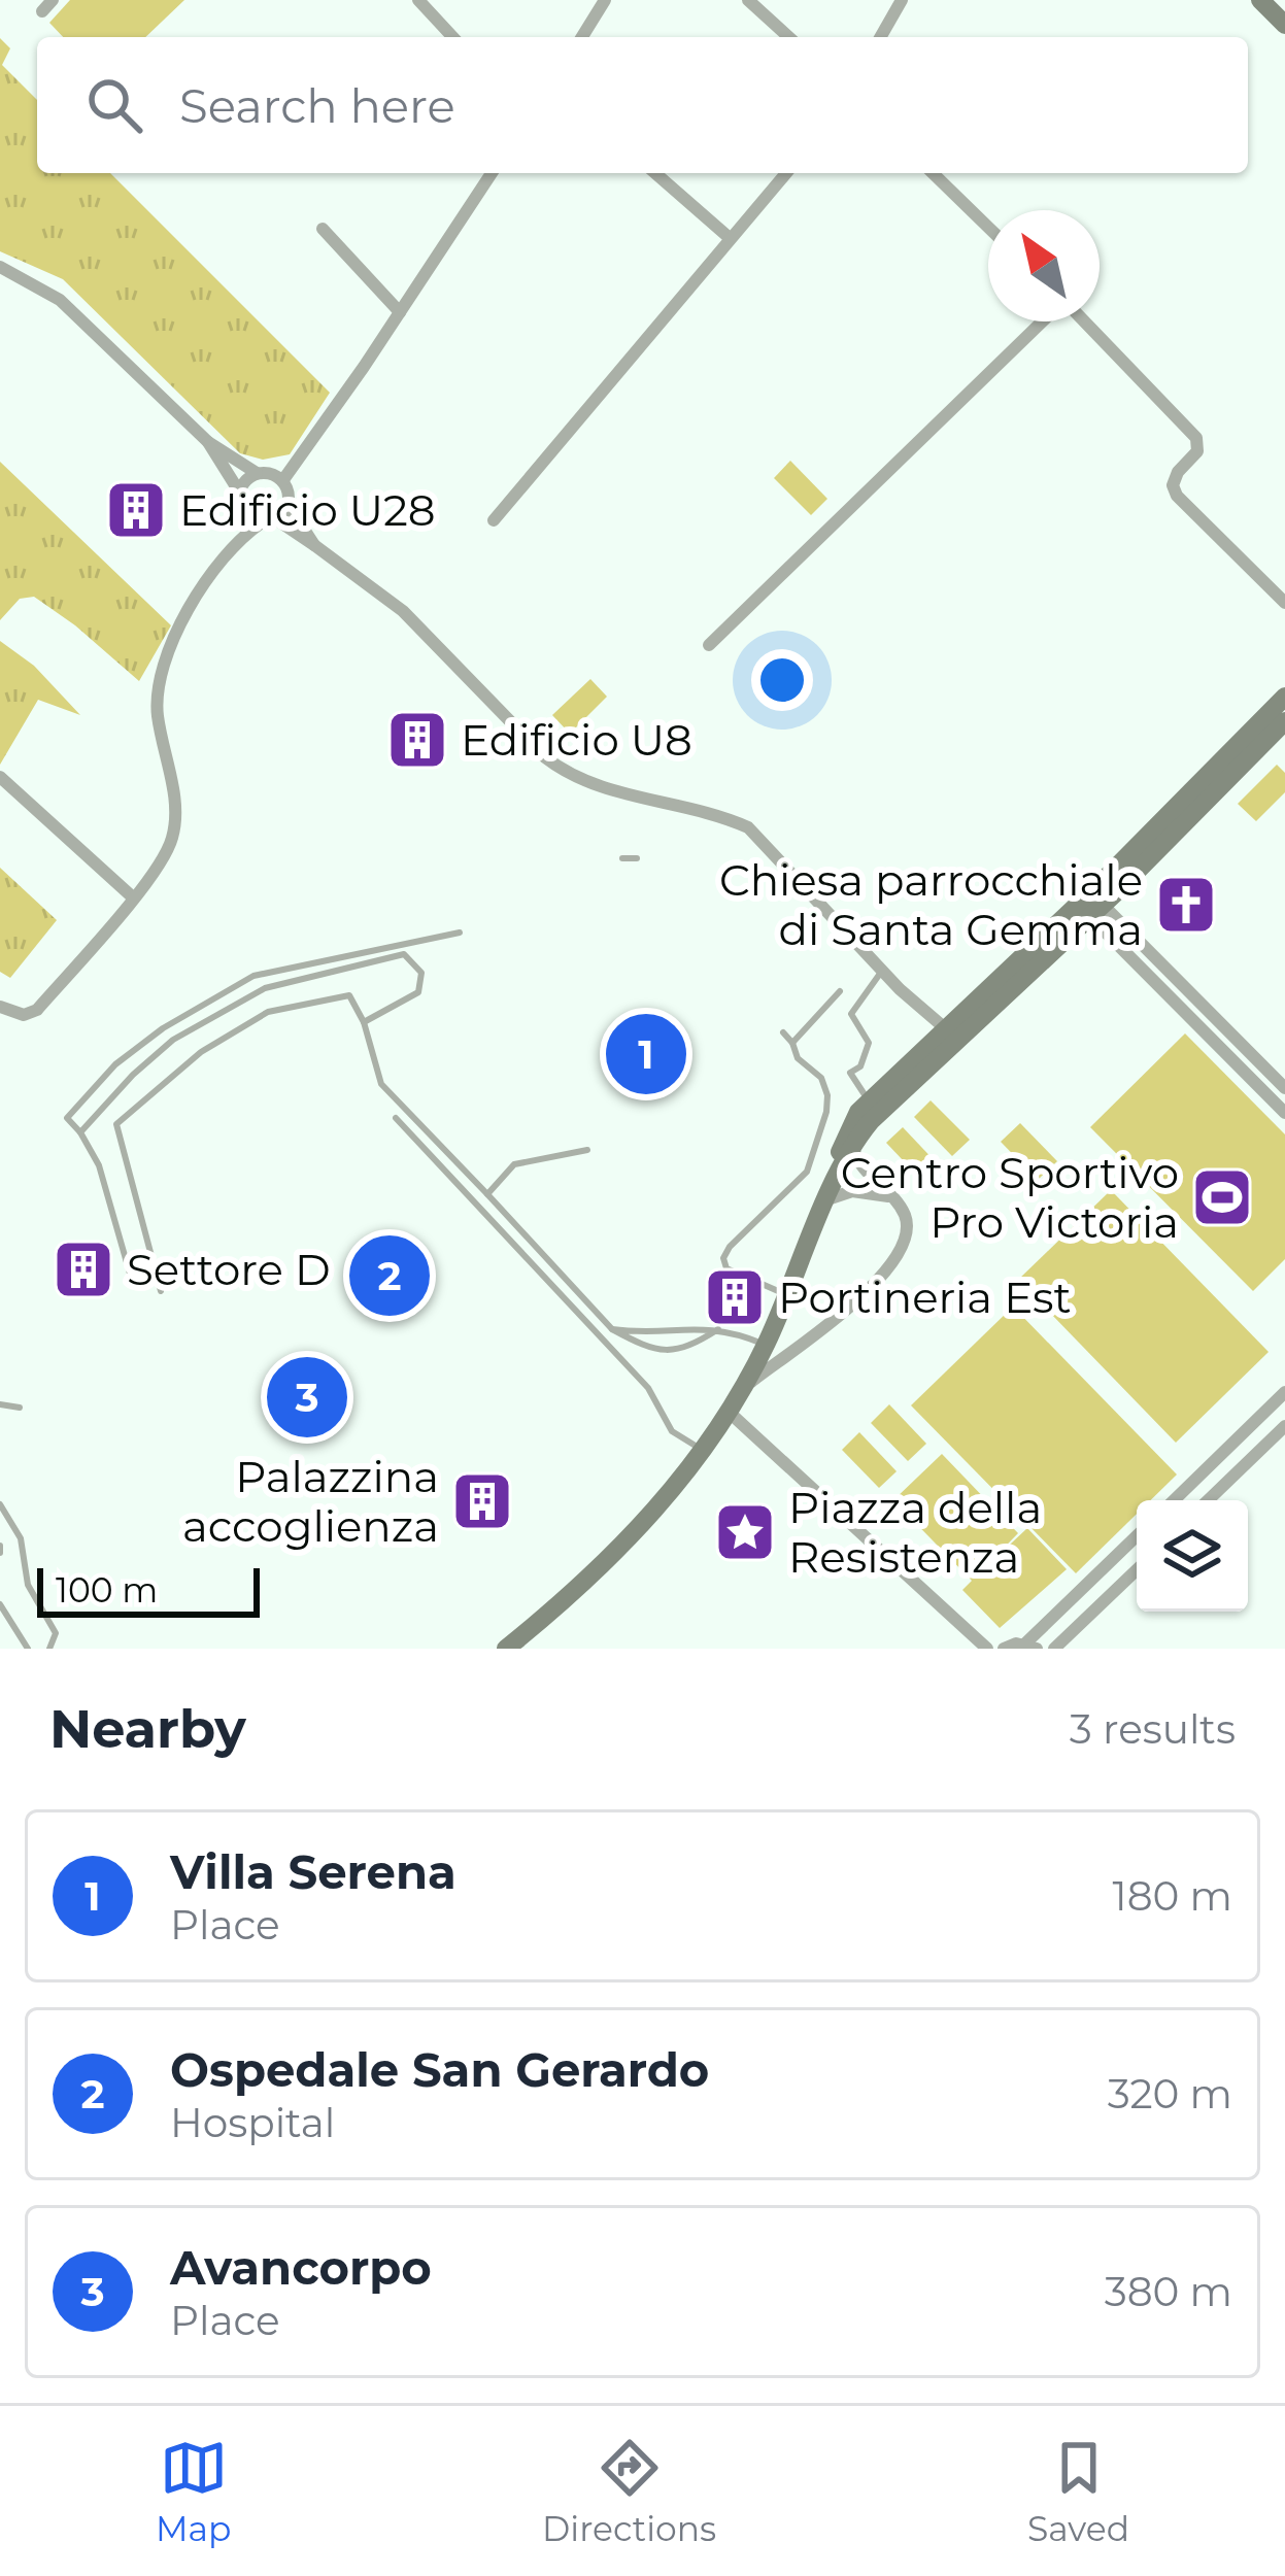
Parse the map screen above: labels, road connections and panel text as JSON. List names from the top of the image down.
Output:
{
  "places": {
    "building": [
      "Edificio U28",
      "Edificio U8",
      "Settore D",
      "Portineria Est",
      "Palazzina accoglienza"
    ],
    "church": ["Chiesa parrocchiale di Santa Gemma"],
    "sports": ["Centro Sportivo Pro Victoria"],
    "place": ["Piazza della Resistenza"]
  },
  "scale_bar": "100 m",
  "north": "top left",
  "page": {
    "search": "Search here",
    "pins": ["1", "2", "3"],
    "scale": "100 m",
    "heading": ["Nearby", "3 results"],
    "list": [
      {
        "mark": "1",
        "name": "Villa Serena",
        "note": "Place",
        "value": "180 m"
      },
      {
        "mark": "2",
        "name": "Ospedale San Gerardo",
        "note": "Hospital",
        "value": "320 m"
      },
      {
        "mark": "3",
        "name": "Avancorpo",
        "note": "Place",
        "value": "380 m"
      }
    ],
    "nav": ["Map", "Directions", "Saved"]
  }
}
